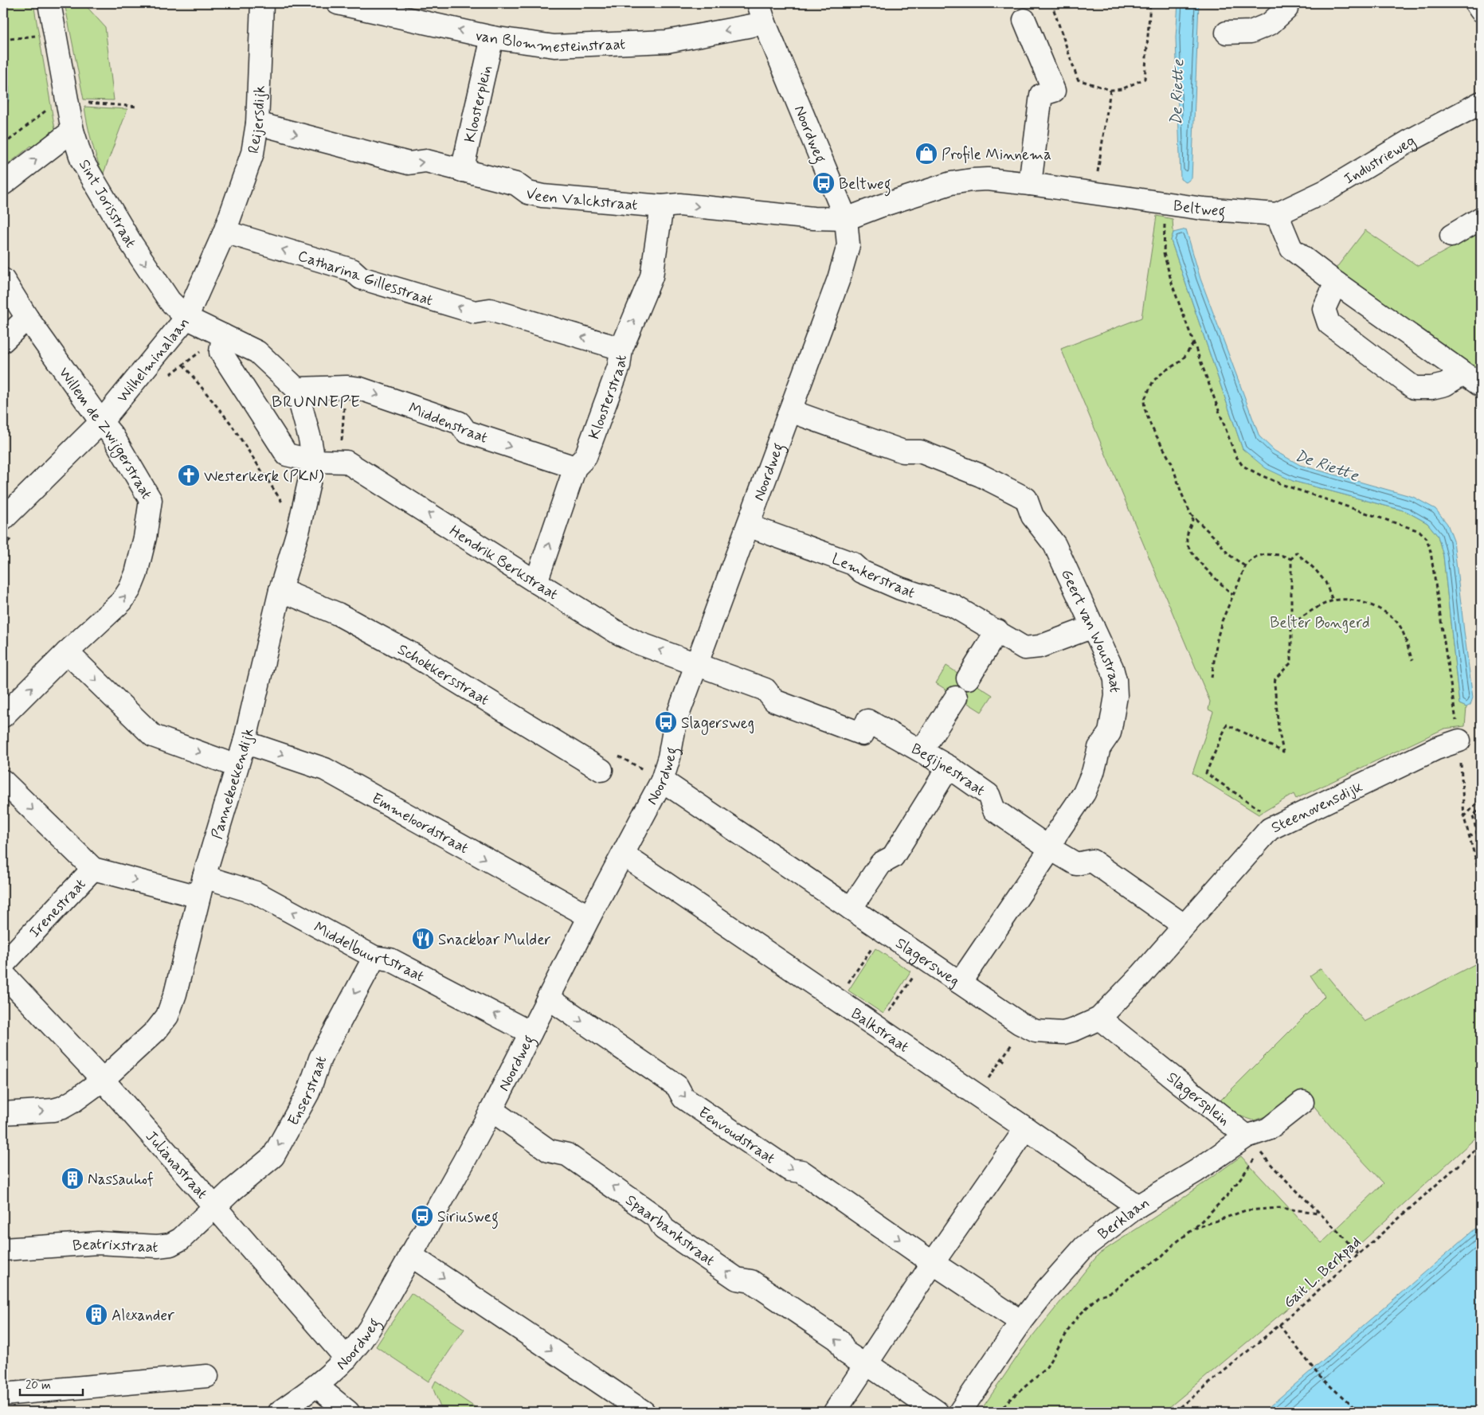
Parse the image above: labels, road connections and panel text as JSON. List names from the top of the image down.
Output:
{
  "streets": {
    "street": [
      "van Blommesteinstraat",
      "Kloosterplein",
      "Reijersdijk",
      "Noordweg",
      "Industrieweg",
      "Veen Valckstraat",
      "Sint Jorisstraat",
      "Beltweg",
      "Catharina Gillesstraat",
      "Wilhelminalaan",
      "Kloosterstraat",
      "Middenstraat",
      "Willem de Zwijgerstraat",
      "Hendrik Berkstraat",
      "Lemkerstraat",
      "Geert van Woustraat",
      "Schokkersstraat",
      "Begijnestraat",
      "Pannekoekendijk",
      "Steenovensdijk",
      "Emmeloordstraat",
      "Irenestraat",
      "Middelbuurtstraat",
      "Slagersweg",
      "Balkstraat",
      "Enserstraat",
      "Slagersplein",
      "Eenvoudstraat",
      "Julianastraat",
      "Berklaan",
      "Spaarbankstraat",
      "Beatrixstraat"
    ],
    "path": ["Gait L. Berkpad"]
  },
  "crossings": [
    ["van Blommesteinstraat", "Kloosterplein"],
    ["van Blommesteinstraat", "Noordweg"],
    ["Kloosterplein", "Veen Valckstraat"],
    ["Reijersdijk", "Veen Valckstraat"],
    ["Reijersdijk", "Catharina Gillesstraat"],
    ["Reijersdijk", "Wilhelminalaan"],
    ["Noordweg", "Veen Valckstraat"],
    ["Noordweg", "Beltweg"],
    ["Noordweg", "Hendrik Berkstraat"],
    ["Noordweg", "Lemkerstraat"],
    ["Noordweg", "Geert van Woustraat"],
    ["Noordweg", "Begijnestraat"],
    ["Noordweg", "Emmeloordstraat"],
    ["Noordweg", "Middelbuurtstraat"],
    ["Noordweg", "Slagersweg"],
    ["Noordweg", "Balkstraat"],
    ["Noordweg", "Eenvoudstraat"],
    ["Noordweg", "Julianastraat"],
    ["Noordweg", "Spaarbankstraat"],
    ["Industrieweg", "Beltweg"],
    ["Veen Valckstraat", "Beltweg"],
    ["Veen Valckstraat", "Kloosterstraat"],
    ["Sint Jorisstraat", "Wilhelminalaan"],
    ["Sint Jorisstraat", "Middenstraat"],
    ["Sint Jorisstraat", "Hendrik Berkstraat"],
    ["Catharina Gillesstraat", "Wilhelminalaan"],
    ["Catharina Gillesstraat", "Kloosterstraat"],
    ["Wilhelminalaan", "Willem de Zwijgerstraat"],
    ["Kloosterstraat", "Middenstraat"],
    ["Kloosterstraat", "Hendrik Berkstraat"],
    ["Hendrik Berkstraat", "Begijnestraat"],
    ["Hendrik Berkstraat", "Pannekoekendijk"],
    ["Lemkerstraat", "Geert van Woustraat"],
    ["Geert van Woustraat", "Begijnestraat"],
    ["Geert van Woustraat", "Slagersweg"],
    ["Schokkersstraat", "Pannekoekendijk"],
    ["Begijnestraat", "Steenovensdijk"],
    ["Begijnestraat", "Slagersweg"],
    ["Pannekoekendijk", "Emmeloordstraat"],
    ["Pannekoekendijk", "Middelbuurtstraat"],
    ["Pannekoekendijk", "Julianastraat"],
    ["Steenovensdijk", "Slagersweg"],
    ["Irenestraat", "Middelbuurtstraat"],
    ["Middelbuurtstraat", "Enserstraat"],
    ["Slagersweg", "Slagersplein"],
    ["Balkstraat", "Berklaan"],
    ["Enserstraat", "Julianastraat"],
    ["Enserstraat", "Beatrixstraat"],
    ["Slagersplein", "Berklaan"],
    ["Julianastraat", "Beatrixstraat"]
  ],
  "one_way": [
    "van Blommesteinstraat",
    "Veen Valckstraat",
    "Sint Jorisstraat",
    "Catharina Gillesstraat",
    "Kloosterstraat",
    "Middenstraat",
    "Willem de Zwijgerstraat",
    "Hendrik Berkstraat",
    "Emmeloordstraat",
    "Enserstraat",
    "Eenvoudstraat"
  ],
  "districts": ["BRUNNEPE"],
  "water": ["De Riette"],
  "parks": ["Belter Bongerd"],
  "places": {
    "shop": ["Profile Minnema"],
    "bus stop": ["Beltweg", "Slagersweg", "Siriusweg"],
    "church": ["Westerkerk (PKN)"],
    "restaurant": ["Snackbar Mulder"],
    "building": ["Nassauhof", "Alexander"]
  },
  "scale_bar": "20 m"
}
